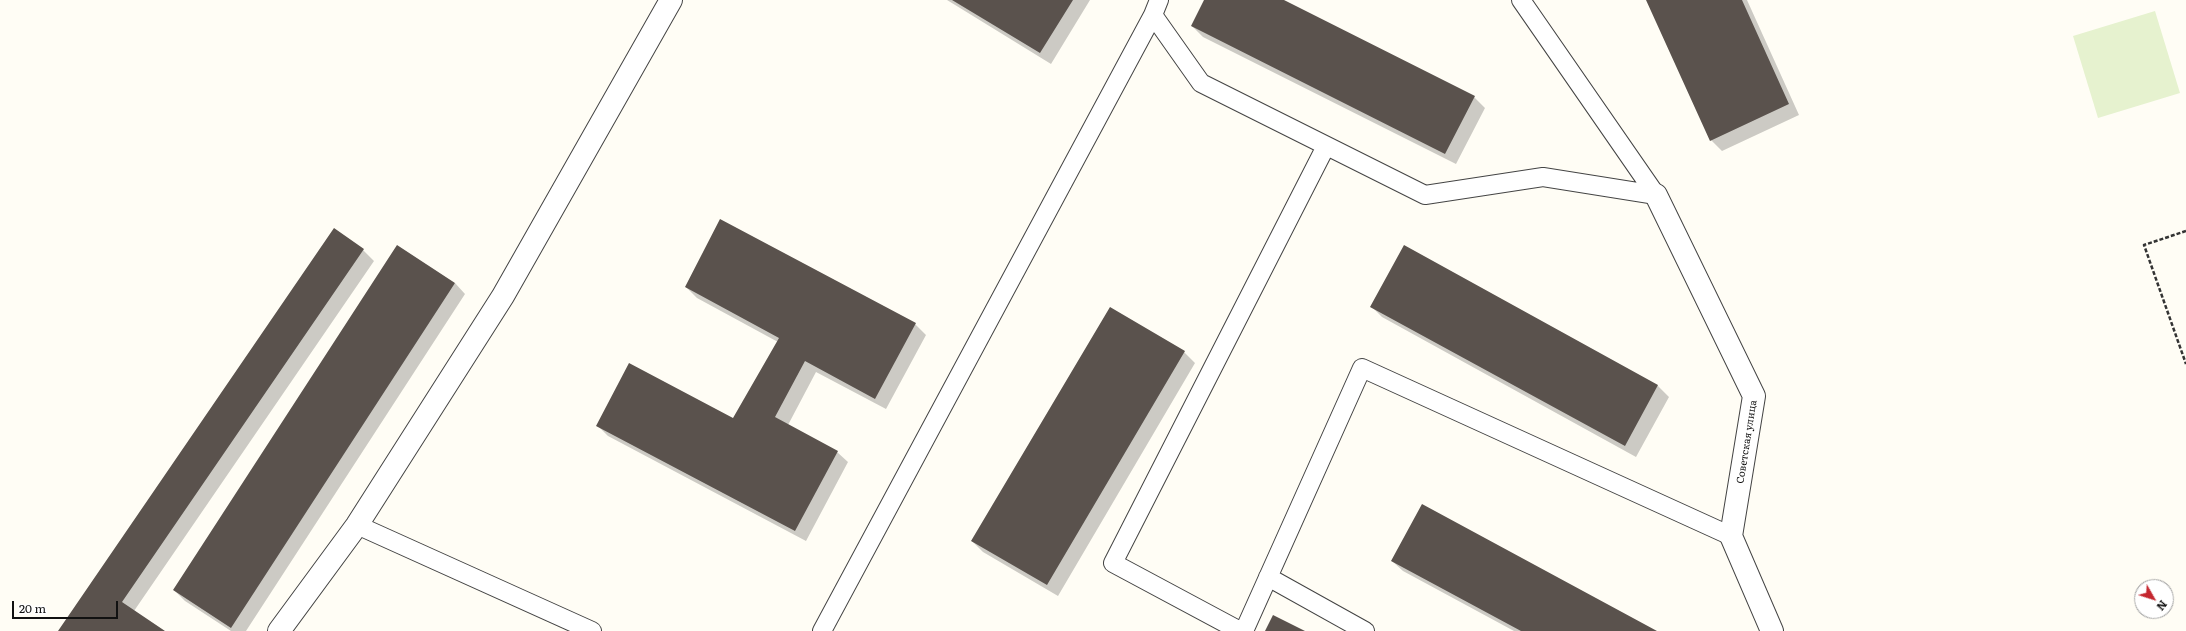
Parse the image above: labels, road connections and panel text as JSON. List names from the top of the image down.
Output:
{
  "streets": {
    "street": ["Советская улица"]
  },
  "scale_bar": "20 m",
  "north": "bottom right"
}
